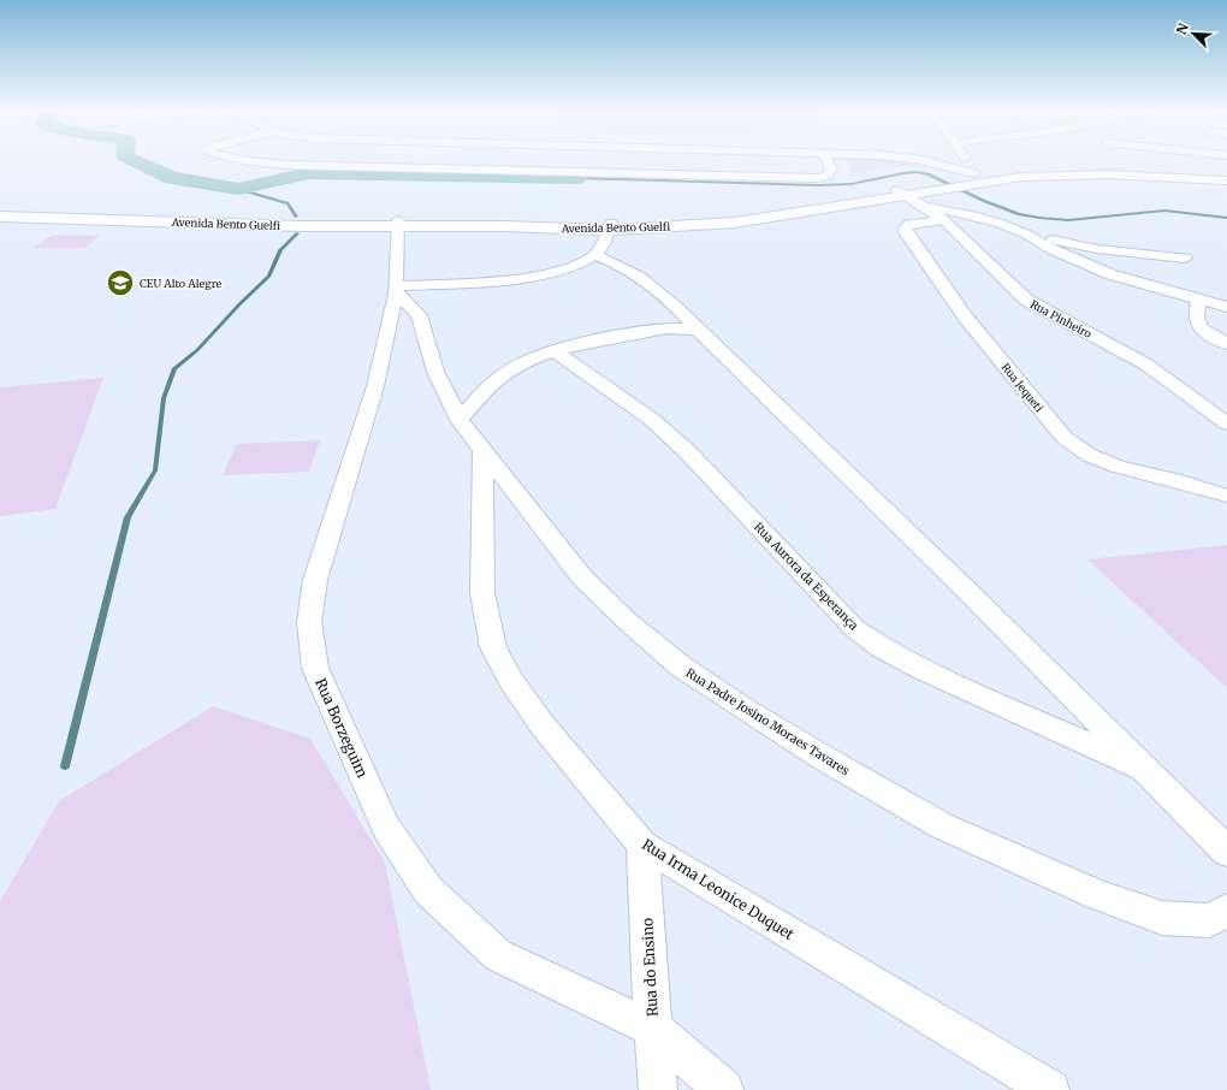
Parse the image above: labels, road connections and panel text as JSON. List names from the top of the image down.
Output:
{
  "streets": {
    "main road": ["Avenida Bento Guelfi"],
    "street": [
      "Rua Pinheiro",
      "Rua Jequeti",
      "Rua Aurora da Esperança",
      "Rua Padre Josino Moraes Tavares",
      "Rua Borzeguim",
      "Rua Irma Leonice Duquet",
      "Rua do Ensino"
    ]
  },
  "crossings": [
    ["Avenida Bento Guelfi", "Rua Pinheiro"],
    ["Rua Pinheiro", "Rua Jequeti"],
    ["Rua Padre Josino Moraes Tavares", "Rua Borzeguim"],
    ["Rua Padre Josino Moraes Tavares", "Rua Irma Leonice Duquet"],
    ["Rua Borzeguim", "Rua do Ensino"],
    ["Rua Irma Leonice Duquet", "Rua do Ensino"]
  ],
  "places": {
    "school or university": ["CEU Alto Alegre"]
  },
  "north": "top left"
}
